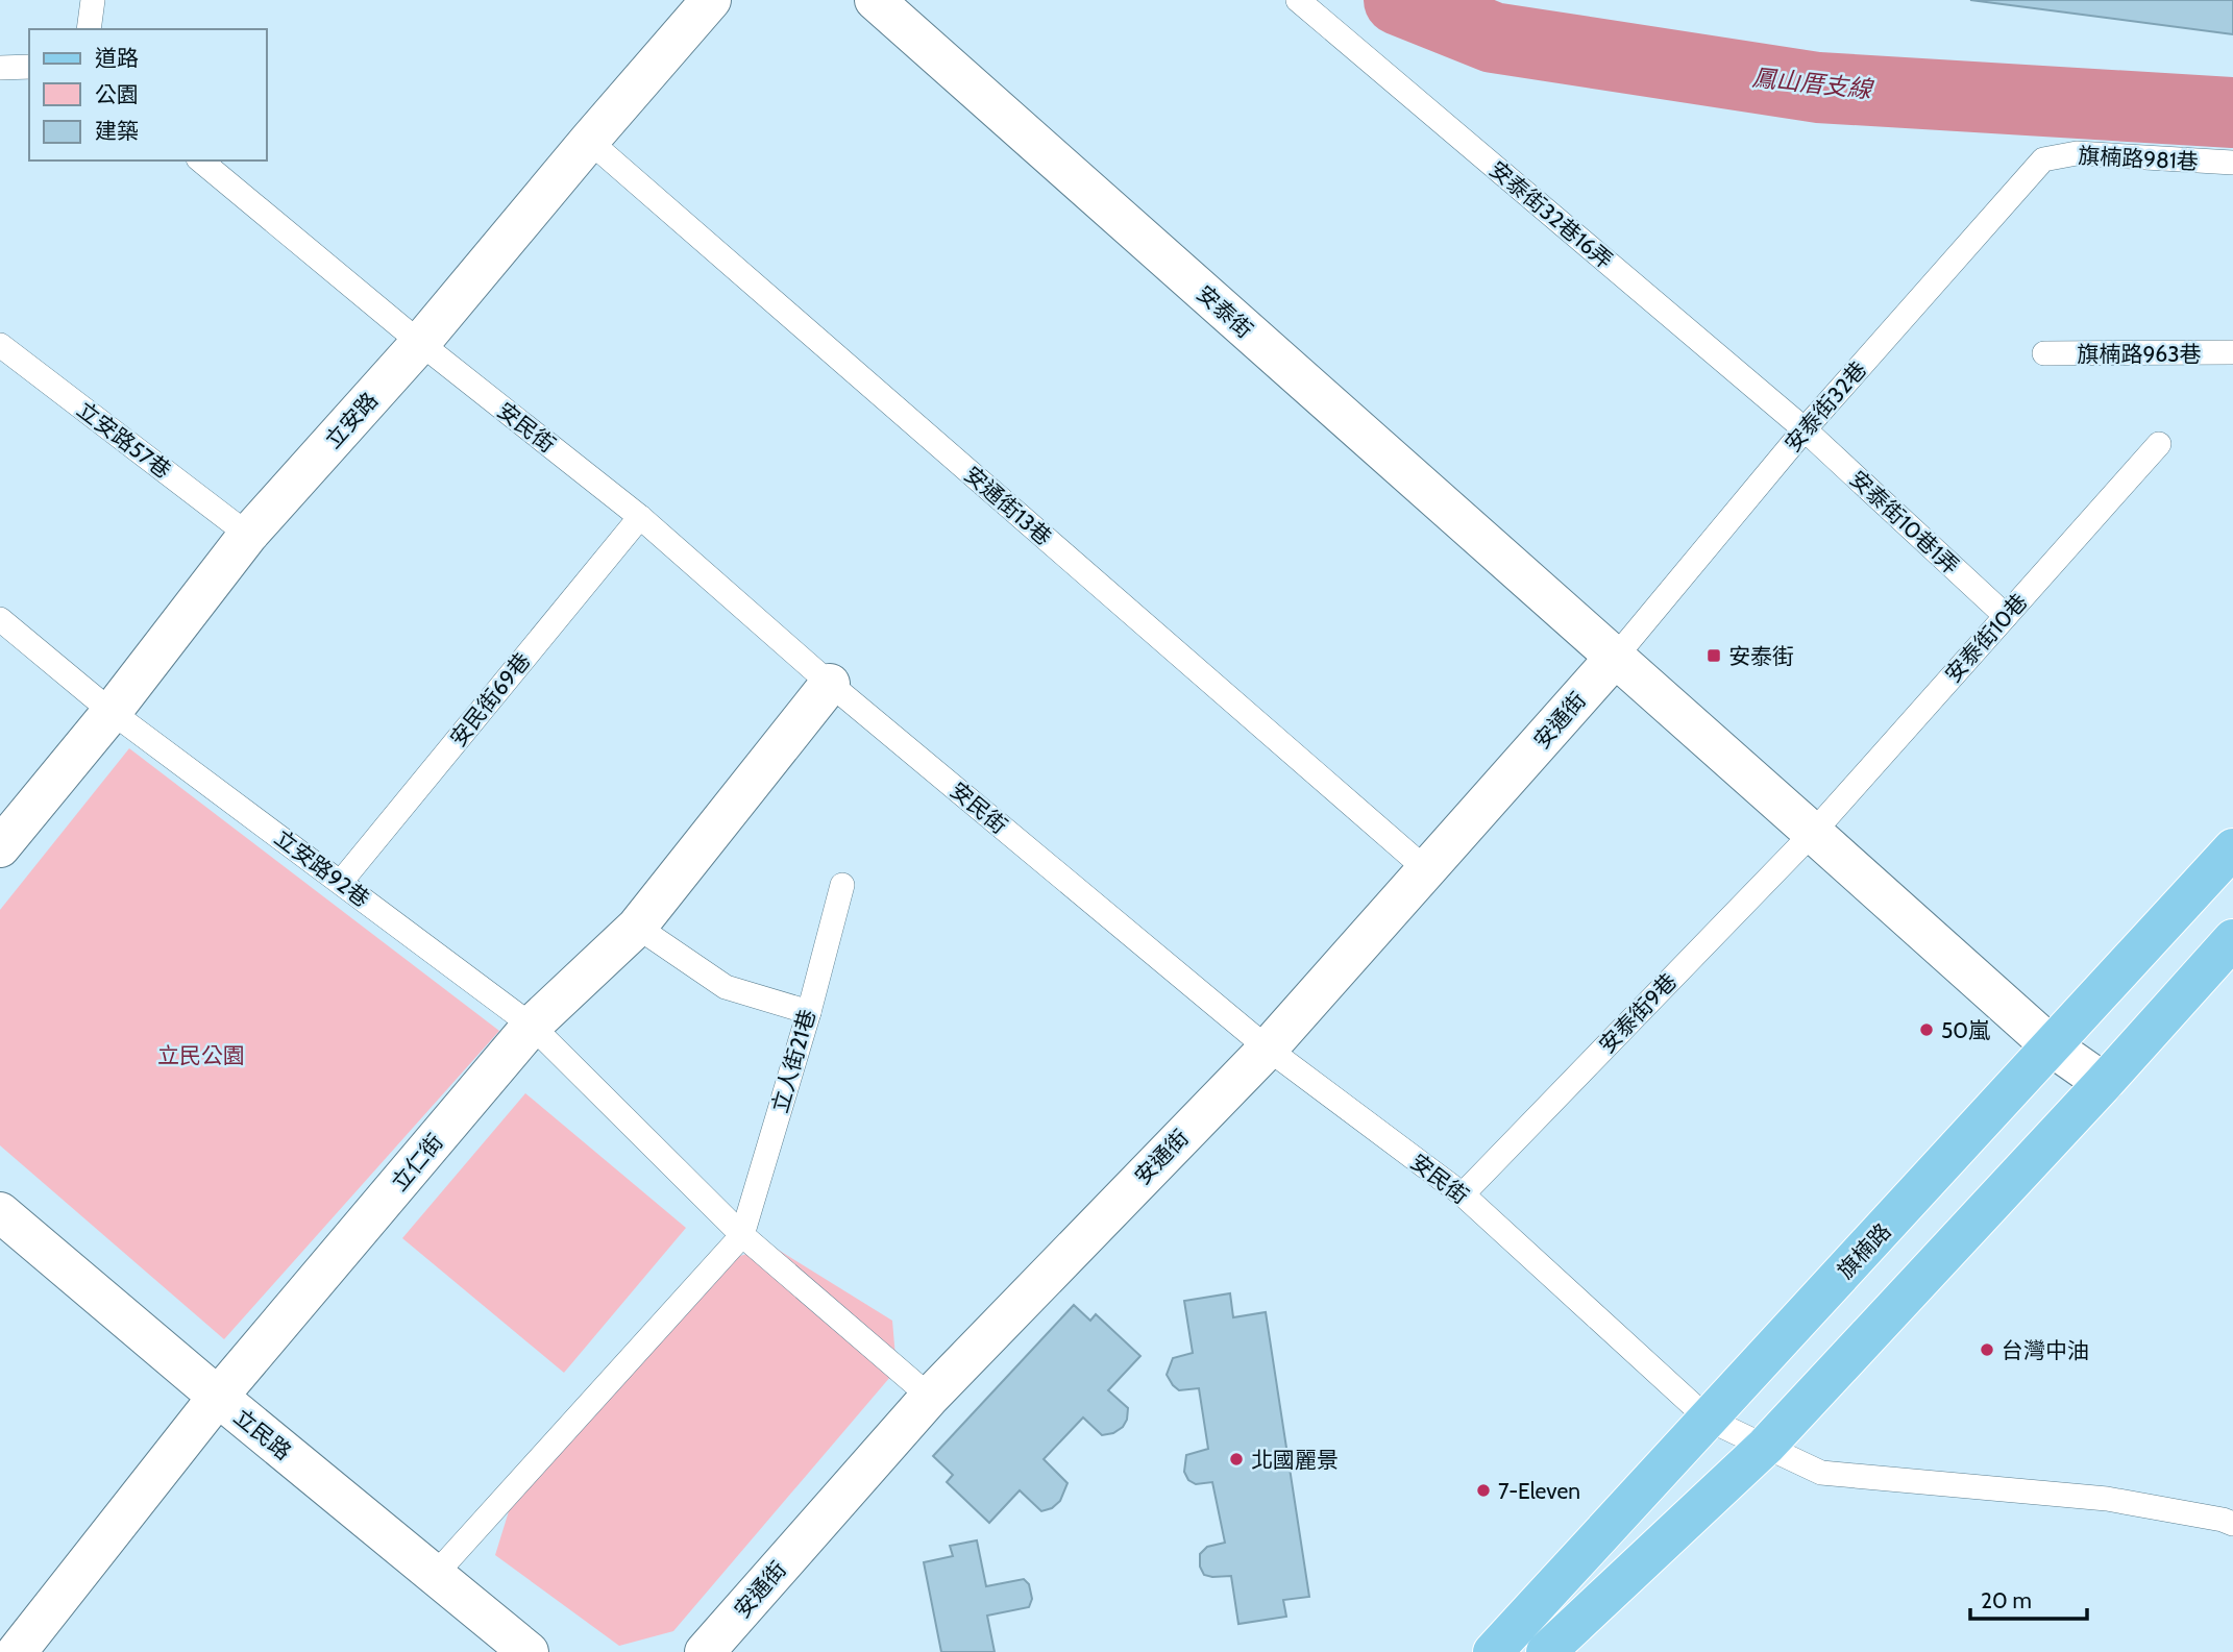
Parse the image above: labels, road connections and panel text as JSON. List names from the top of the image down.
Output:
{
  "streets": {
    "main road": ["旗楠路"],
    "street": [
      "安泰街",
      "立安路",
      "安通街",
      "立仁街",
      "立民路"
    ],
    "lane": [
      "旗楠路981巷",
      "安泰街32巷16弄",
      "旗楠路963巷",
      "安泰街32巷",
      "安民街",
      "立安路57巷",
      "安通街13巷",
      "安泰街10巷1弄",
      "安泰街10巷",
      "安民街69巷",
      "立安路92巷",
      "安泰街9巷",
      "立人街21巷"
    ]
  },
  "crossings": [
    ["旗楠路981巷", "安泰街32巷"],
    ["安泰街32巷16弄", "安泰街32巷"],
    ["安泰街32巷16弄", "安泰街10巷1弄"],
    ["安泰街", "安泰街32巷"],
    ["安泰街", "安泰街10巷"],
    ["安泰街", "安通街"],
    ["安泰街", "安泰街9巷"],
    ["安泰街", "旗楠路"],
    ["安泰街32巷", "安泰街10巷1弄"],
    ["安泰街32巷", "安通街"],
    ["立安路", "安民街"],
    ["立安路", "立安路57巷"],
    ["立安路", "安通街13巷"],
    ["立安路", "立安路92巷"],
    ["安民街", "安民街69巷"],
    ["安民街", "安通街"],
    ["安民街", "安泰街9巷"],
    ["安民街", "立仁街"],
    ["安民街", "旗楠路"],
    ["安通街13巷", "安通街"],
    ["安泰街10巷1弄", "安泰街10巷"],
    ["安泰街10巷", "安泰街9巷"],
    ["安民街69巷", "立安路92巷"],
    ["安通街", "立安路92巷"],
    ["立安路92巷", "立人街21巷"],
    ["立安路92巷", "立仁街"],
    ["立仁街", "立民路"]
  ],
  "water": ["鳳山厝支線"],
  "parks": ["立民公園"],
  "places": {
    "transit": ["安泰街"],
    "other": [
      "50嵐",
      "台灣中油",
      "北國麗景",
      "7-Eleven"
    ]
  },
  "legend": ["道路", "公園", "建築"],
  "scale_bar": "20 m"
}
